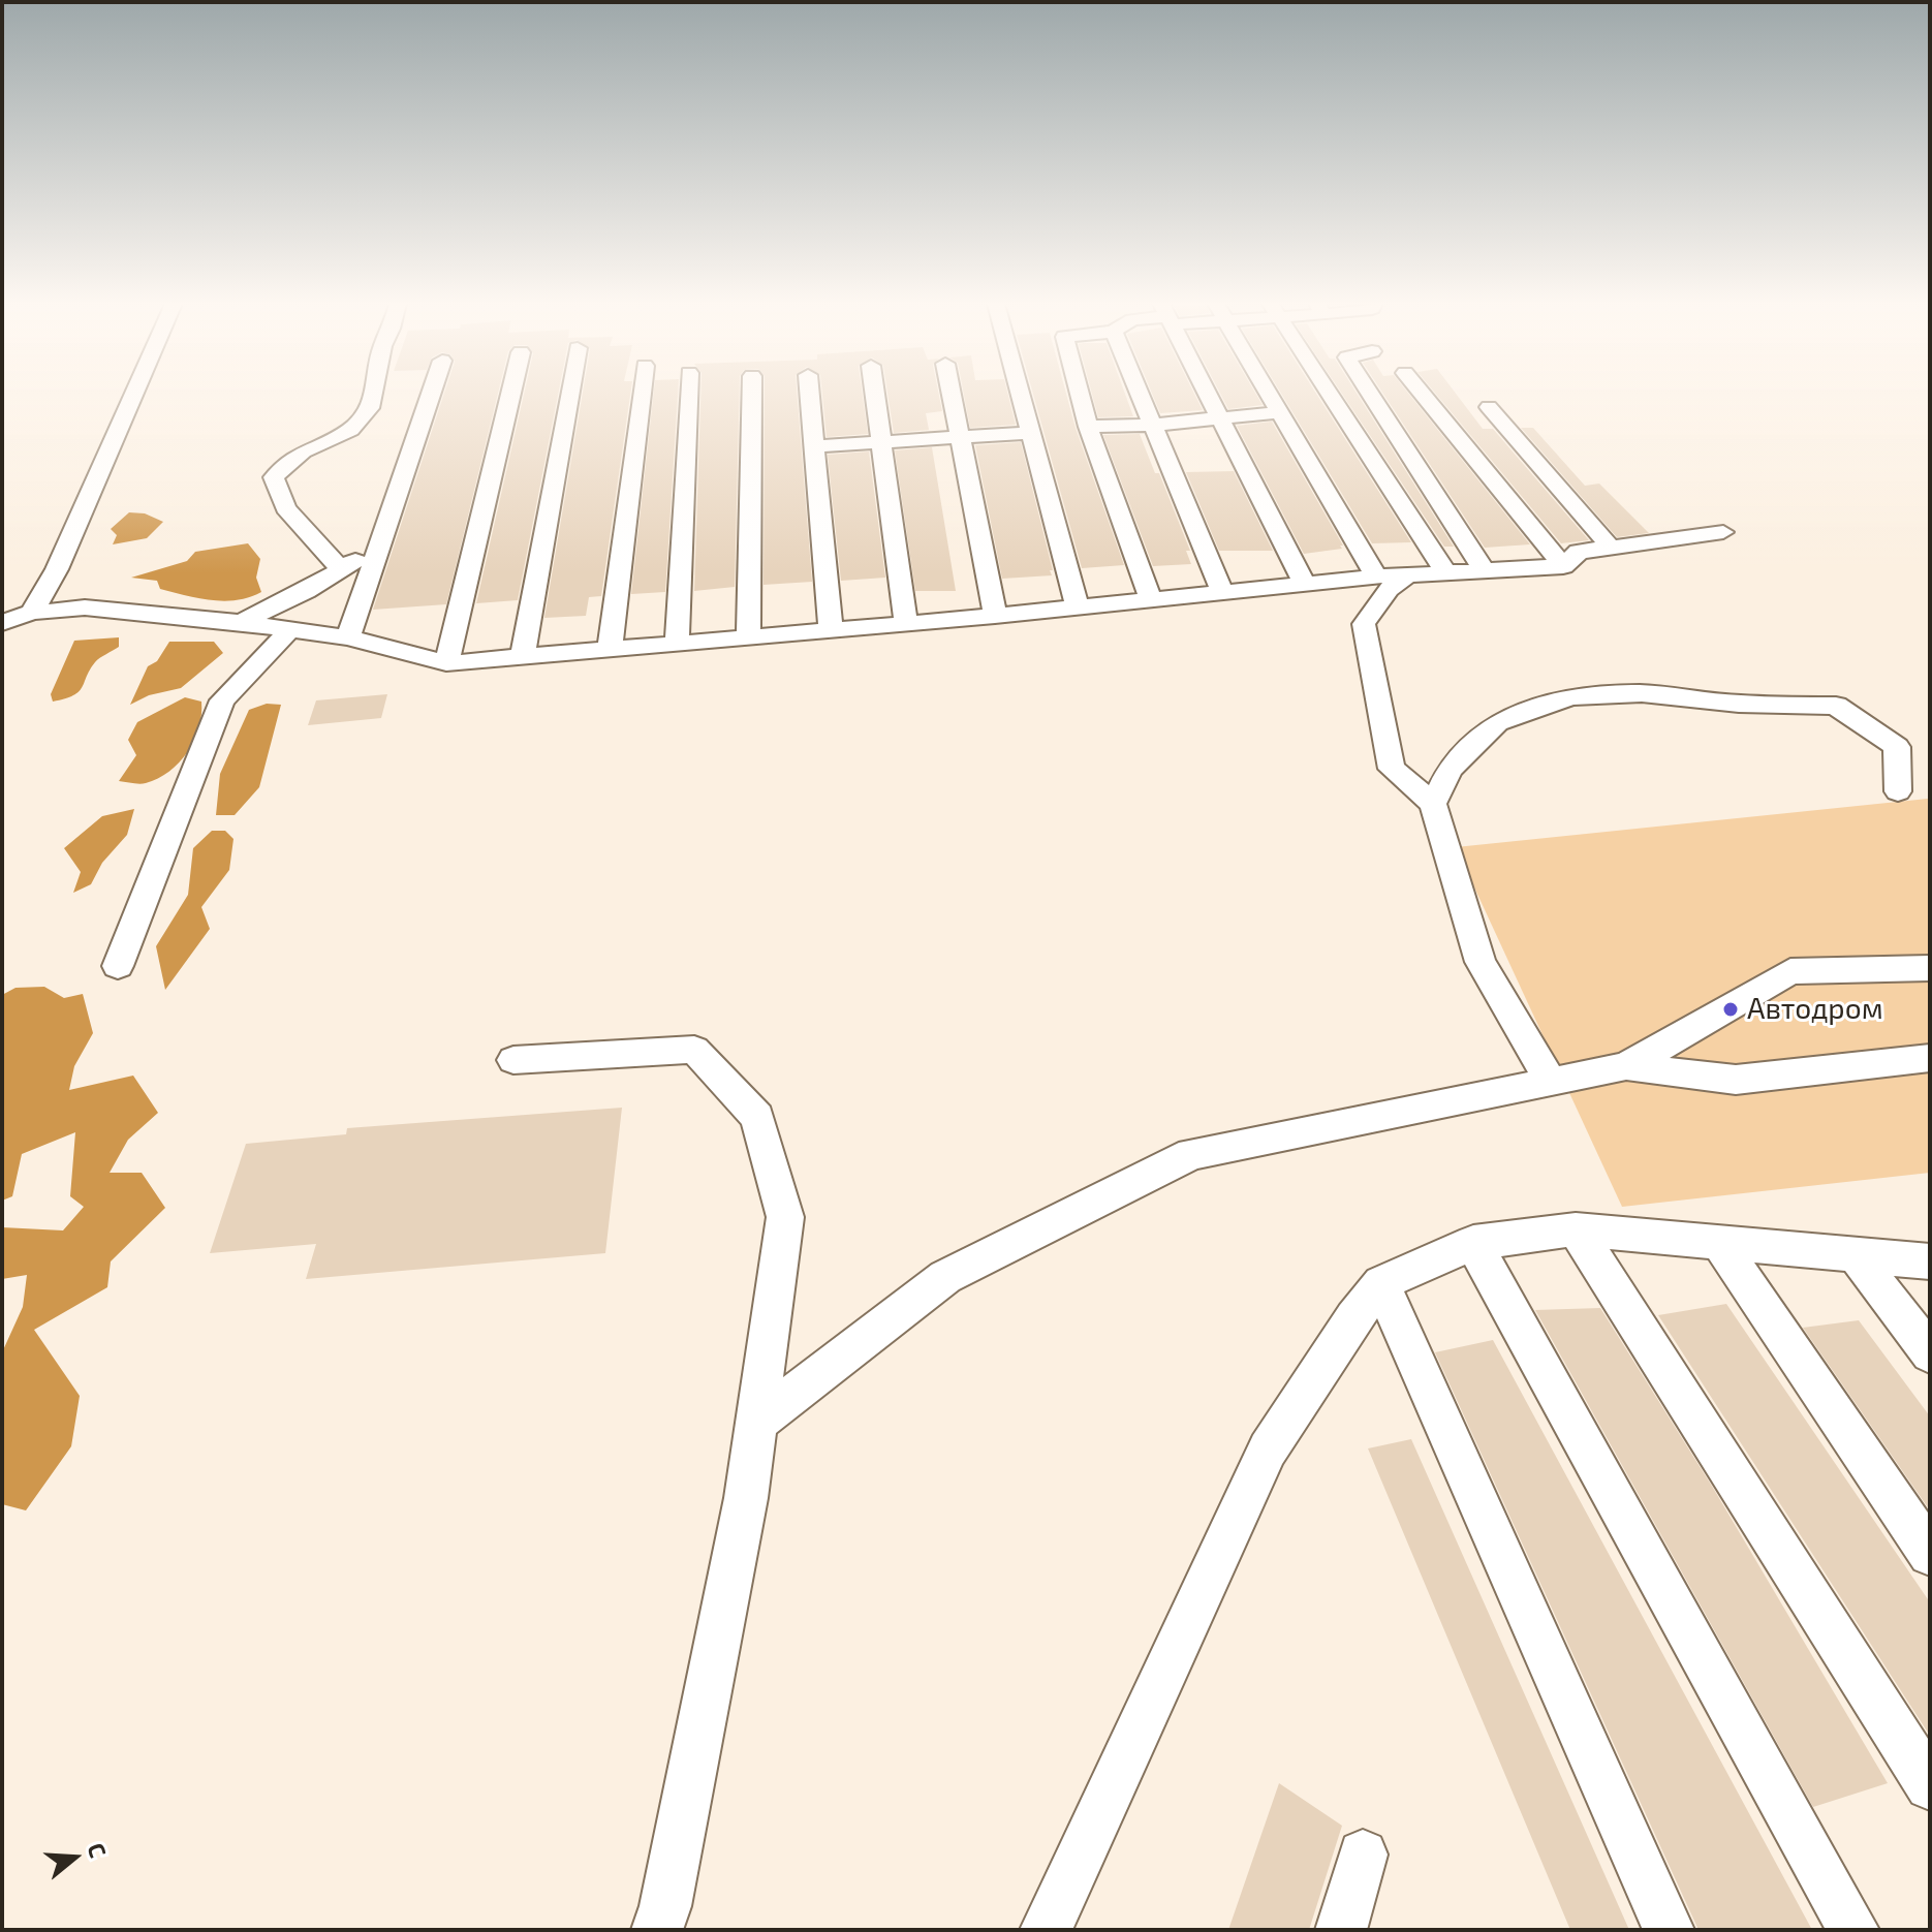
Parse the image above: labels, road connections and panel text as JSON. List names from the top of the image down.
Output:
{
  "places": ["Автодром"],
  "north": "right"
}
